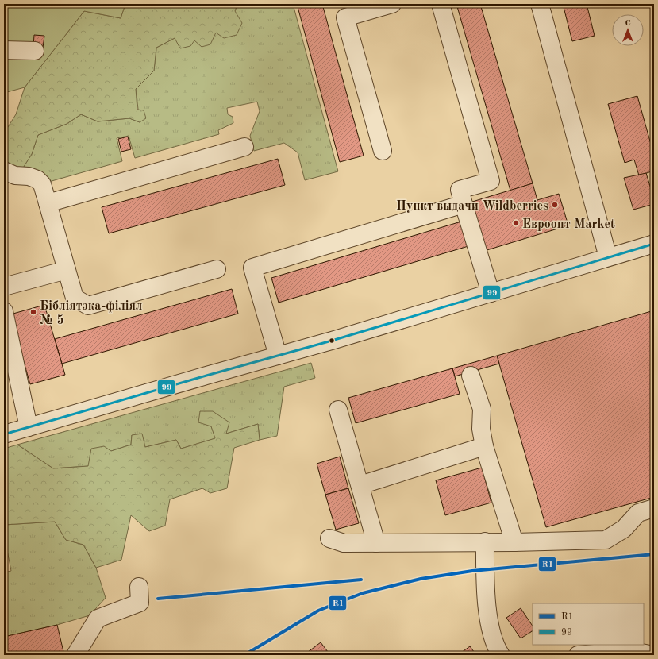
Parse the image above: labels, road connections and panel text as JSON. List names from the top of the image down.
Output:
{
  "places": ["Пункт выдачи Wildberries", "Евроопт Market", "Бібліятэка-філіял № 5"],
  "lines": ["transit line 99", "transit line R1"],
  "legend": ["R1", "99"],
  "north": "top"
}
